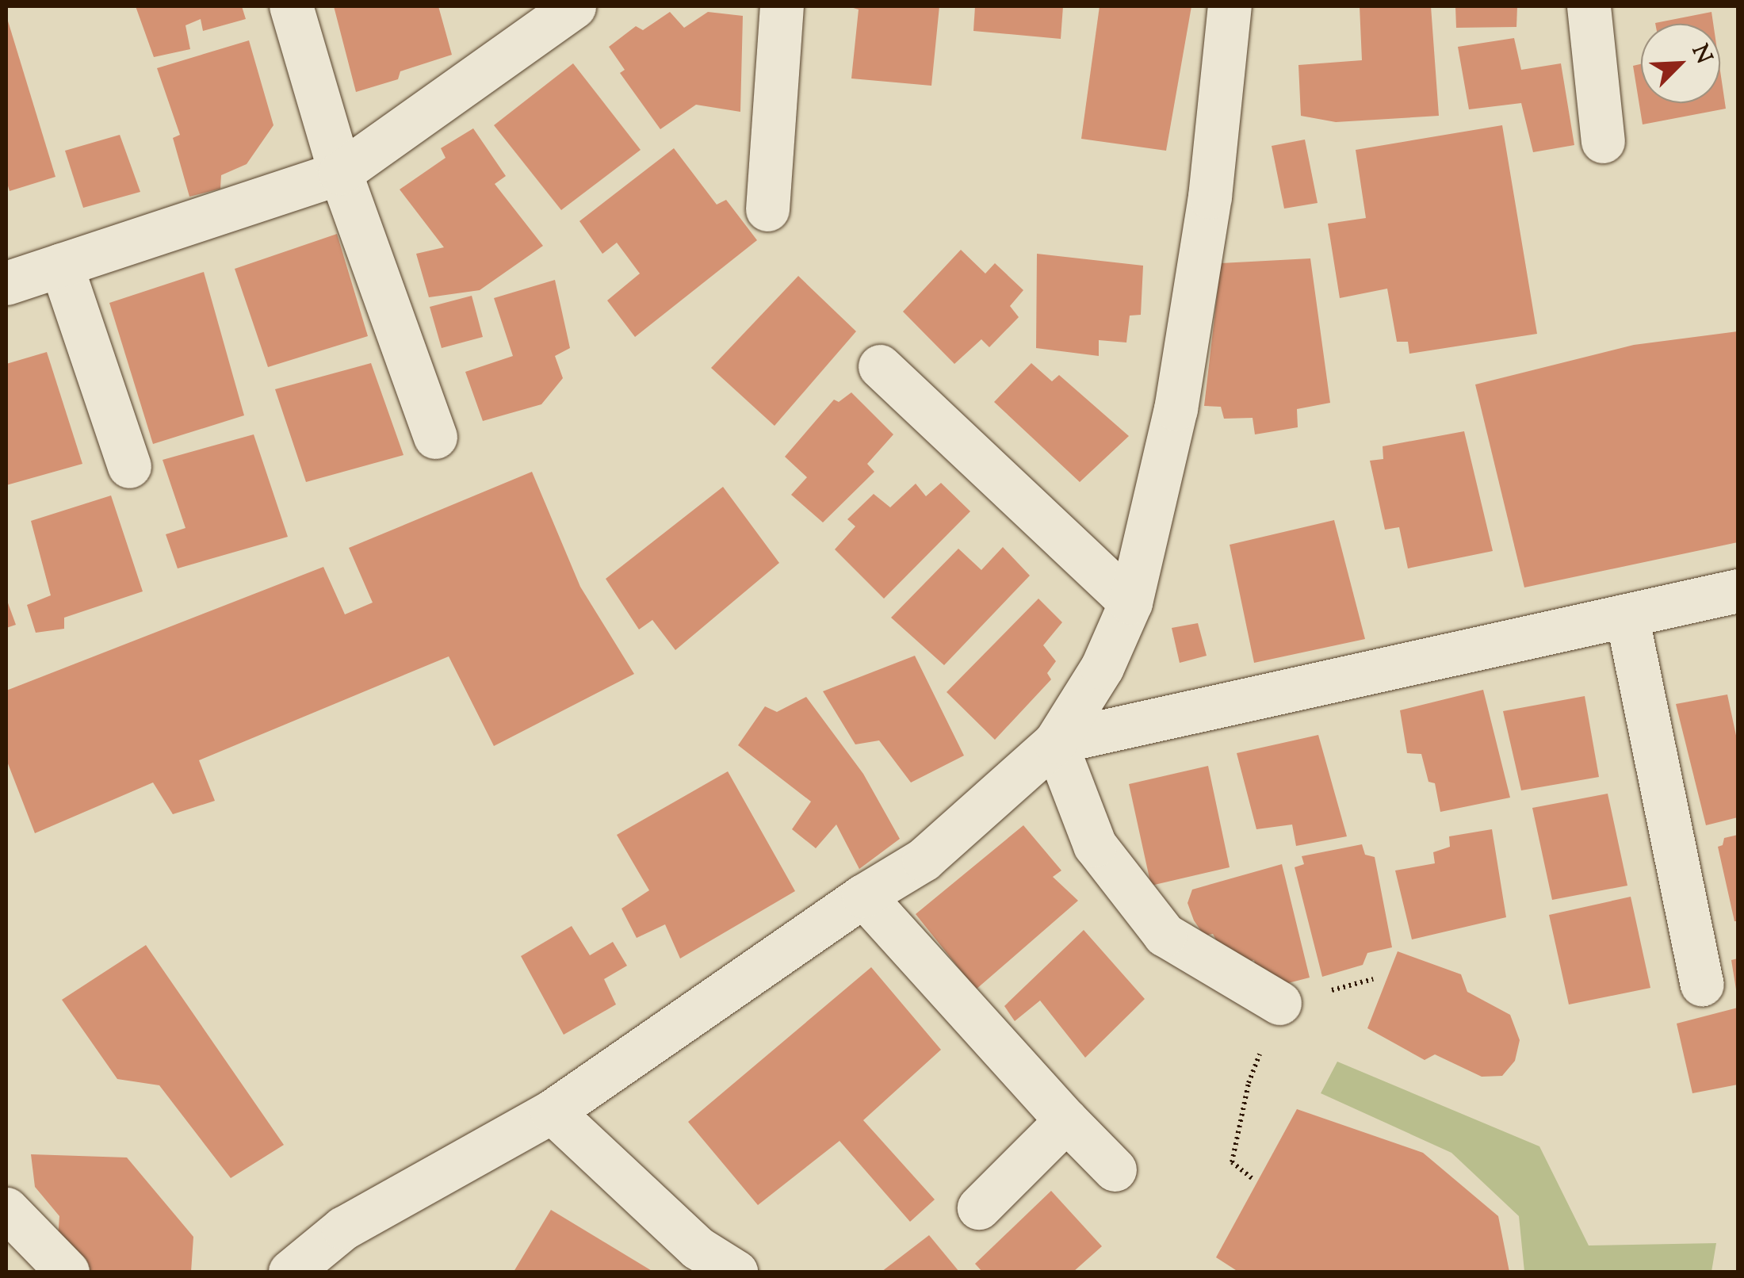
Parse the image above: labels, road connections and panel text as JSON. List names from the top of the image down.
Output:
{
  "north": "top right"
}
